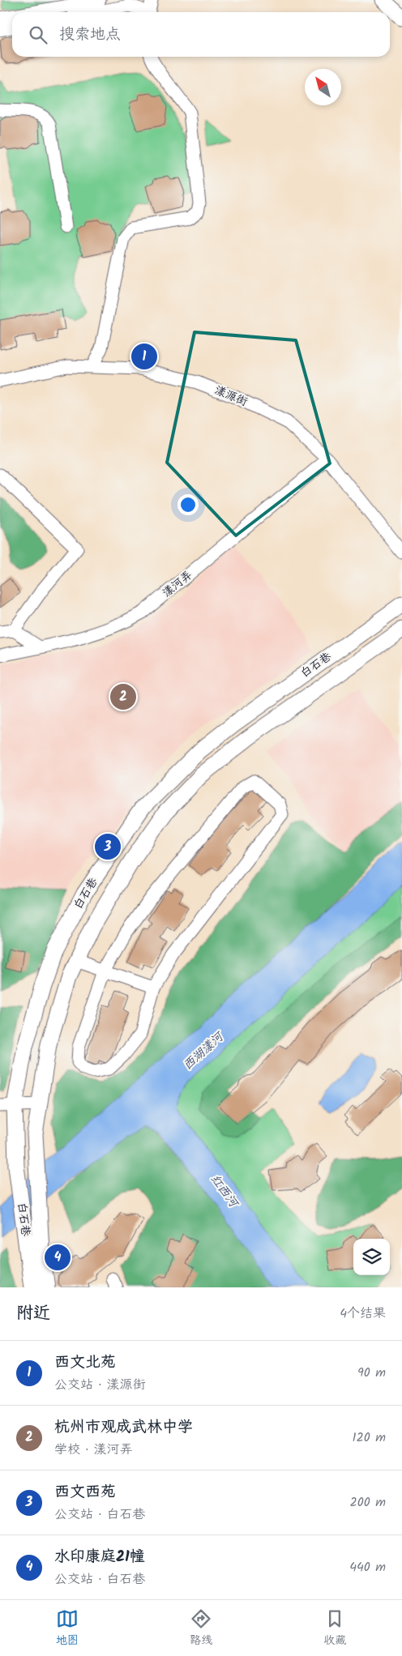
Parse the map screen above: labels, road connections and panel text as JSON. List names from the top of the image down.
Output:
{
  "streets": {
    "main road": ["白石巷"],
    "street": ["漾源街", "漾河弄"]
  },
  "crossings": [
    ["漾源街", "漾河弄"]
  ],
  "water": ["西湖漾河", "红西河"],
  "north": "top left",
  "page": {
    "search": "搜索地点",
    "pins": [
      "1",
      "2",
      "3",
      "4"
    ],
    "heading": ["附近", "4个结果"],
    "list": [
      {
        "mark": "1",
        "name": "西文北苑",
        "note": "公交站 · 漾源街",
        "value": "90 m"
      },
      {
        "mark": "2",
        "name": "杭州市观成武林中学",
        "note": "学校 · 漾河弄",
        "value": "120 m"
      },
      {
        "mark": "3",
        "name": "西文西苑",
        "note": "公交站 · 白石巷",
        "value": "200 m"
      },
      {
        "mark": "4",
        "name": "水印康庭21幢",
        "note": "公交站 · 白石巷",
        "value": "440 m"
      }
    ],
    "nav": ["地图", "路线", "收藏"]
  }
}
